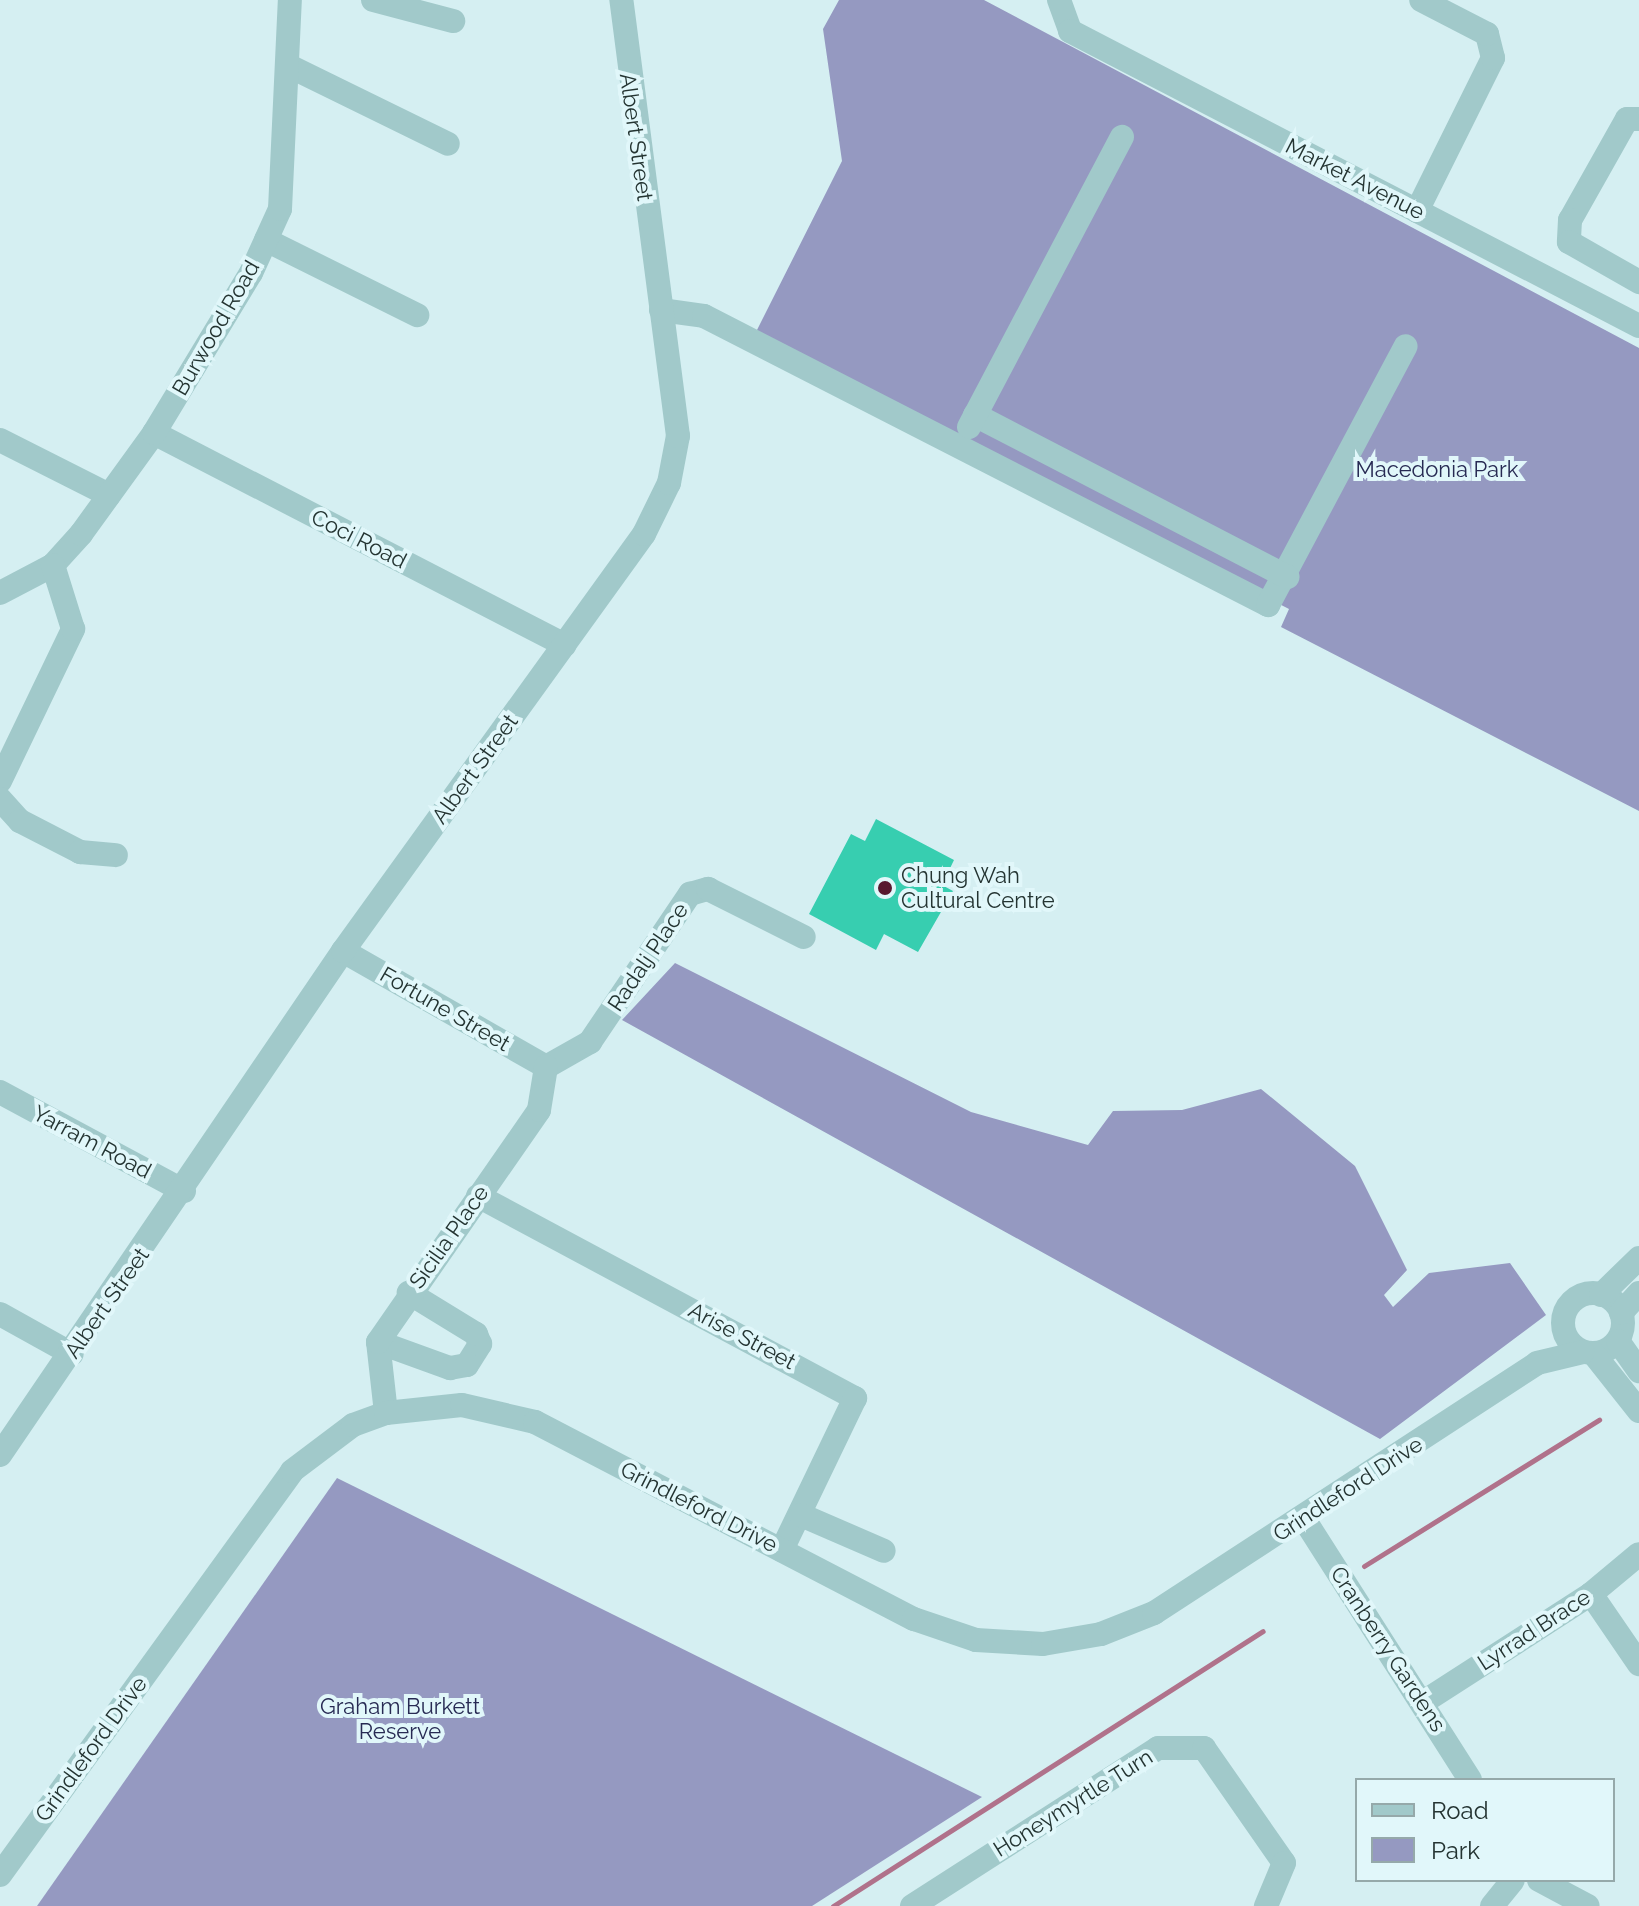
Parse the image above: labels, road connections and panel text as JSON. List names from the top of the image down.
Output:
{
  "streets": {
    "street": [
      "Albert Street",
      "Market Avenue",
      "Burwood Road",
      "Coci Road",
      "Radalj Place",
      "Fortune Street",
      "Yarram Road",
      "Sicilia Place",
      "Arise Street",
      "Grindleford Drive",
      "Lyrrad Brace",
      "Cranberry Gardens",
      "Honeymyrtle Turn"
    ]
  },
  "crossings": [
    ["Albert Street", "Coci Road"],
    ["Albert Street", "Fortune Street"],
    ["Albert Street", "Yarram Road"],
    ["Burwood Road", "Coci Road"],
    ["Radalj Place", "Fortune Street"],
    ["Radalj Place", "Sicilia Place"],
    ["Fortune Street", "Sicilia Place"],
    ["Sicilia Place", "Arise Street"],
    ["Arise Street", "Grindleford Drive"],
    ["Grindleford Drive", "Cranberry Gardens"],
    ["Lyrrad Brace", "Cranberry Gardens"]
  ],
  "parks": ["Macedonia Park", "Graham Burkett Reserve"],
  "places": ["Chung Wah Cultural Centre"],
  "legend": ["Road", "Park"]
}
